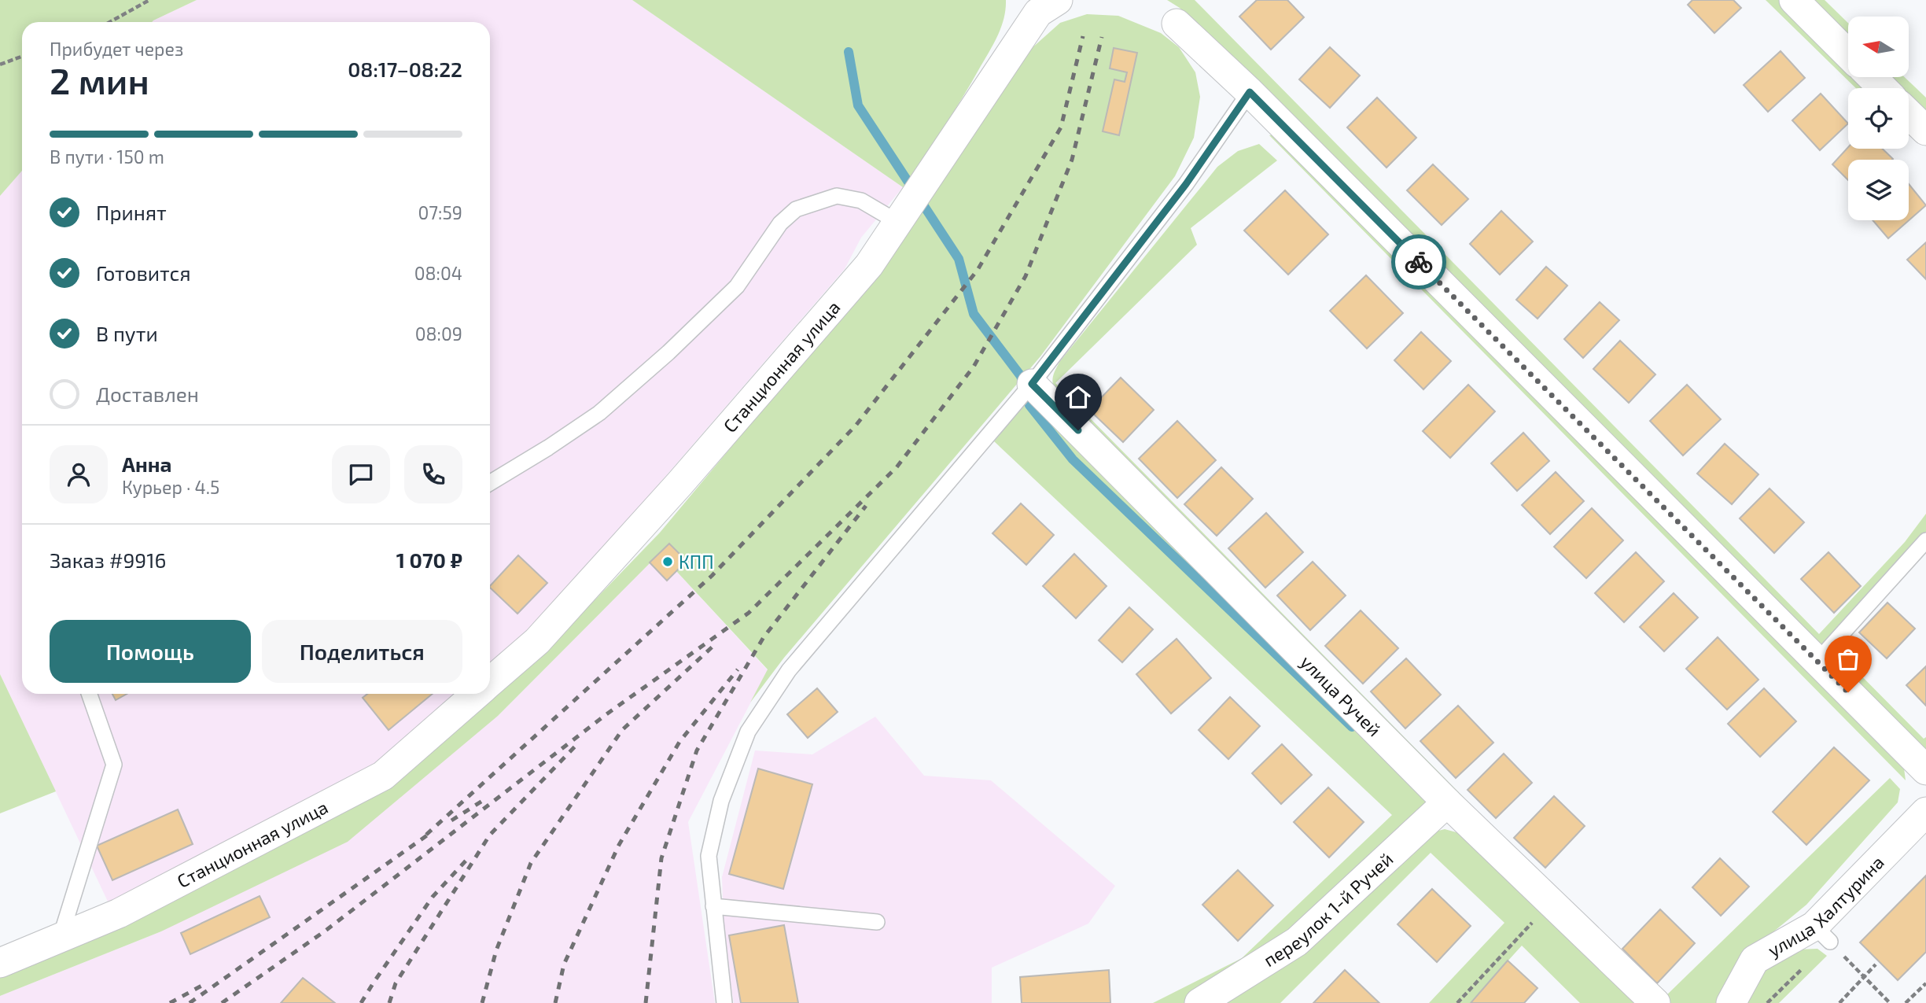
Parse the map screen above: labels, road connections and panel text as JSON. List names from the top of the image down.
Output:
{
  "streets": {
    "street": [
      "Станционная улица",
      "улица Ручей",
      "улица Халтурина",
      "переулок 1-й Ручей"
    ]
  },
  "crossings": [
    ["улица Ручей", "переулок 1-й Ручей"]
  ],
  "places": ["КПП"],
  "north": "left",
  "page": {
    "heading": ["2 мин", "Прибудет через", "08:17–08:22"],
    "panel": [
      "Анна",
      "Курьер · 4.5",
      "Заказ #9916",
      "1 070 ₽"
    ],
    "bar": "В пути · 150 m",
    "list": [
      ["Принят", "07:59"],
      ["Готовится", "08:04"],
      ["В пути", "08:09"],
      "Доставлен"
    ],
    "buttons": ["Помощь", "Поделиться"]
  }
}
